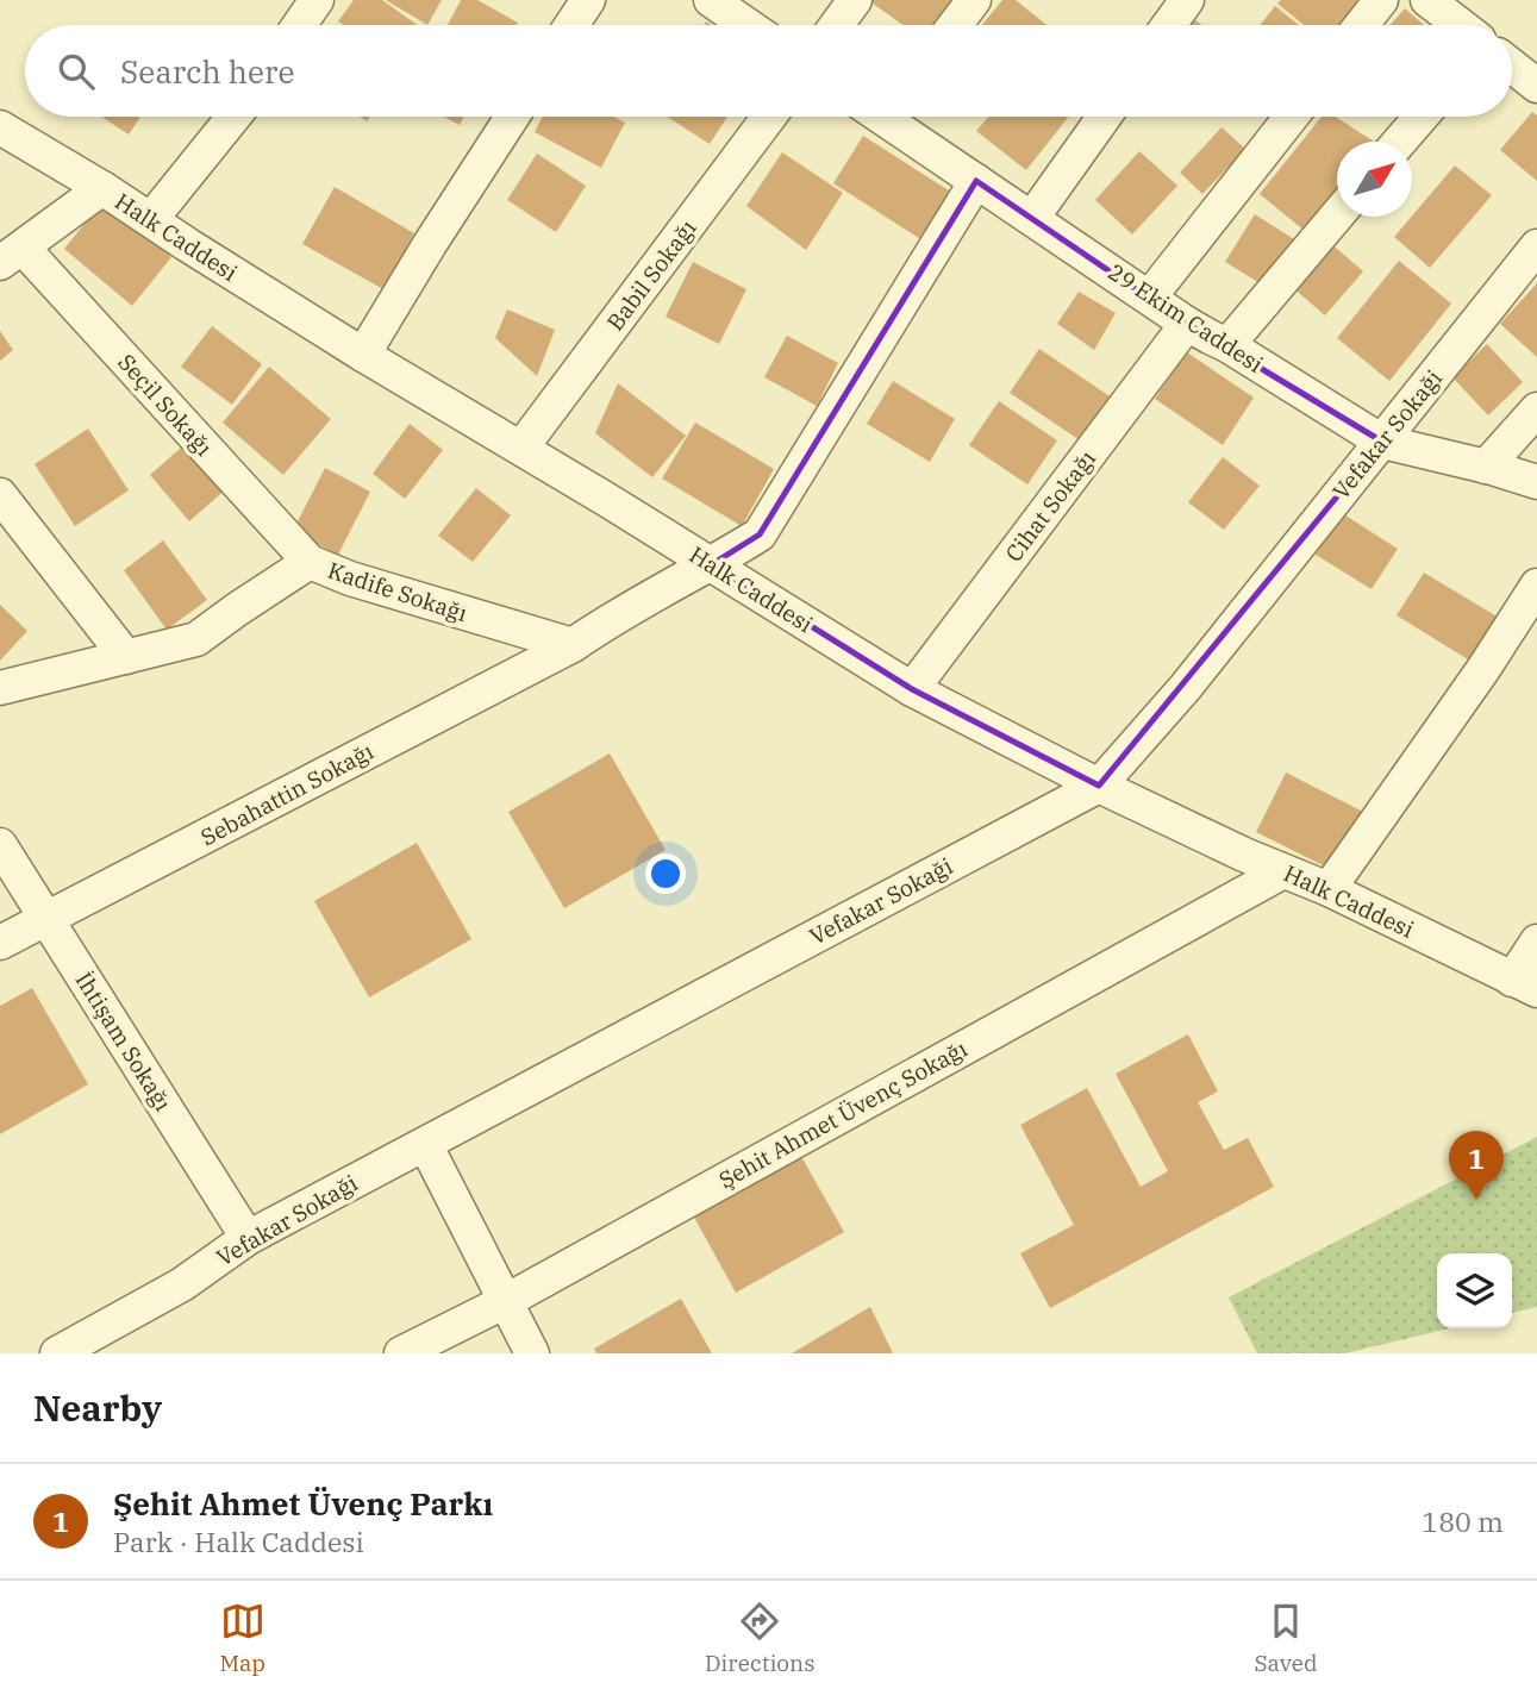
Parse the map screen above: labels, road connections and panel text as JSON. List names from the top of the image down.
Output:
{
  "streets": {
    "street": [
      "Halk Caddesi",
      "Babil Sokağı",
      "29 Ekim Caddesi",
      "Seçil Sokağı",
      "Vefakar Sokaği",
      "Cihat Sokağı",
      "Kadife Sokağı",
      "Sebahattin Sokağı",
      "İhtişam Sokağı",
      "Şehit Ahmet Üvenç Sokağı"
    ]
  },
  "crossings": [
    ["Halk Caddesi", "Babil Sokağı"],
    ["Halk Caddesi", "Vefakar Sokaği"],
    ["Halk Caddesi", "Cihat Sokağı"],
    ["Halk Caddesi", "Sebahattin Sokağı"],
    ["Halk Caddesi", "Şehit Ahmet Üvenç Sokağı"],
    ["29 Ekim Caddesi", "Vefakar Sokaği"],
    ["29 Ekim Caddesi", "Cihat Sokağı"],
    ["29 Ekim Caddesi", "Sebahattin Sokağı"],
    ["Seçil Sokağı", "Kadife Sokağı"],
    ["Vefakar Sokaği", "İhtişam Sokağı"],
    ["Kadife Sokağı", "Sebahattin Sokağı"],
    ["Sebahattin Sokağı", "İhtişam Sokağı"]
  ],
  "north": "top right",
  "page": {
    "search": "Search here",
    "pins": "1",
    "heading": "Nearby",
    "list": [
      {
        "mark": "1",
        "name": "Şehit Ahmet Üvenç Parkı",
        "note": "Park · Halk Caddesi",
        "value": "180 m"
      }
    ],
    "nav": ["Map", "Directions", "Saved"]
  }
}
